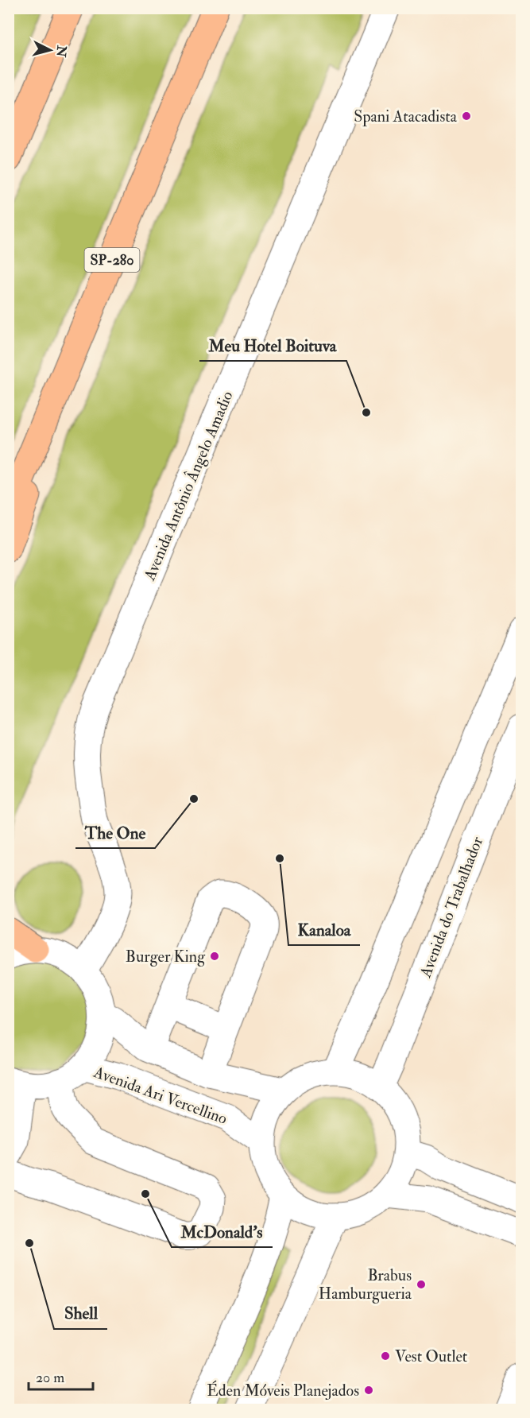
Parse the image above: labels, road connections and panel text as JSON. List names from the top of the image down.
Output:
{
  "streets": {
    "highway": ["SP-280"],
    "street": ["Avenida Antônio Ângelo Amadio", "Avenida do Trabalhador", "Avenida Ari Vercellino"]
  },
  "crossings": [
    ["Avenida do Trabalhador", "Avenida Ari Vercellino"]
  ],
  "places": [
    "Spani Atacadista",
    "Meu Hotel Boituva",
    "The One",
    "Kanaloa",
    "Burger King",
    "McDonald's",
    "Shell",
    "Brabus Hamburgueria",
    "Vest Outlet",
    "Éden Móveis Planejados"
  ],
  "scale_bar": "20 m",
  "north": "right"
}
